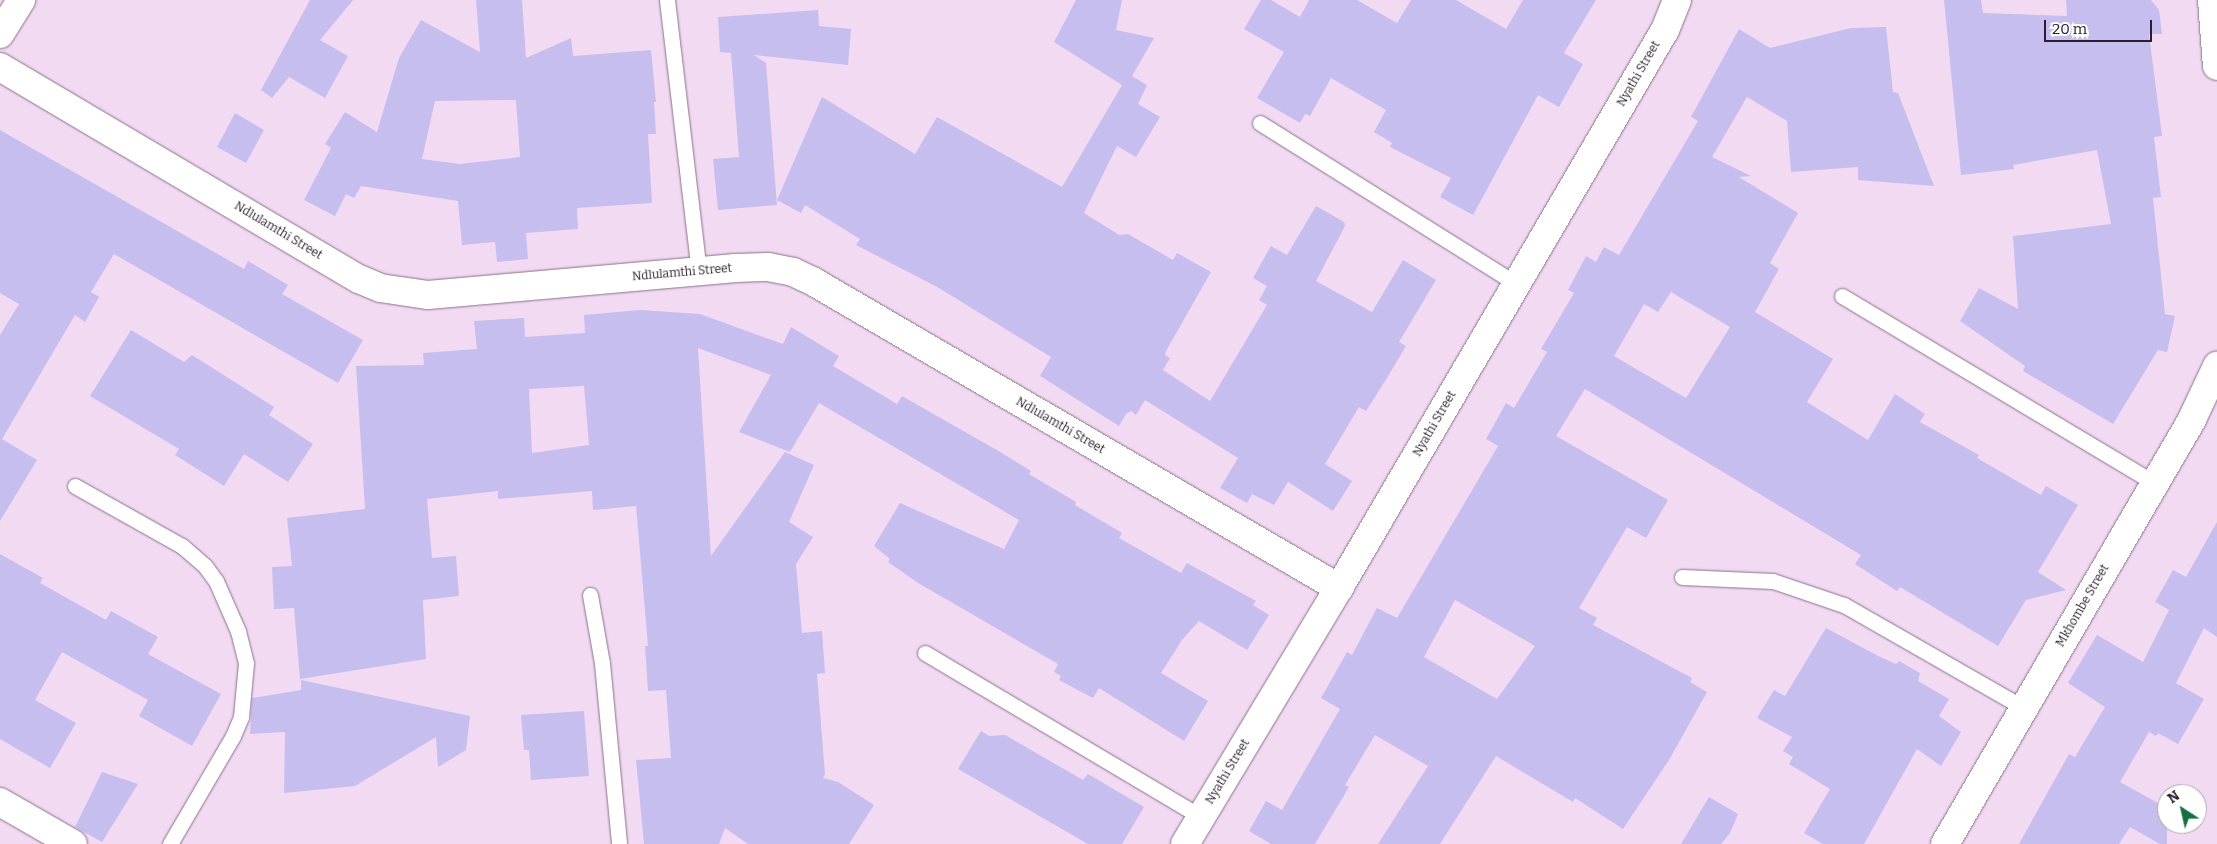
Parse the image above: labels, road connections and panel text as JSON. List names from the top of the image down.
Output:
{
  "streets": {
    "street": ["Nyathi Street", "Ndlulamthi Street", "Mkhombe Street"]
  },
  "crossings": [
    ["Nyathi Street", "Ndlulamthi Street"]
  ],
  "scale_bar": "20 m",
  "north": "top left"
}
